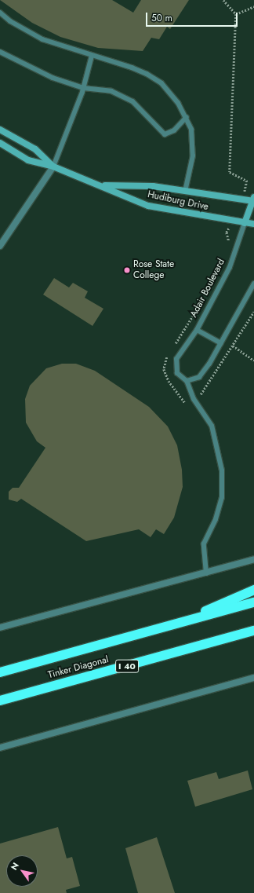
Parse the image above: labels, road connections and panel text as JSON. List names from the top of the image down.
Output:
{
  "streets": {
    "highway": ["I 40", "Tinker Diagonal"],
    "street": ["Hudiburg Drive", "Adair Boulevard"]
  },
  "crossings": [
    ["Hudiburg Drive", "Adair Boulevard"]
  ],
  "places": ["Rose State College"],
  "scale_bar": "50 m",
  "north": "top left"
}
